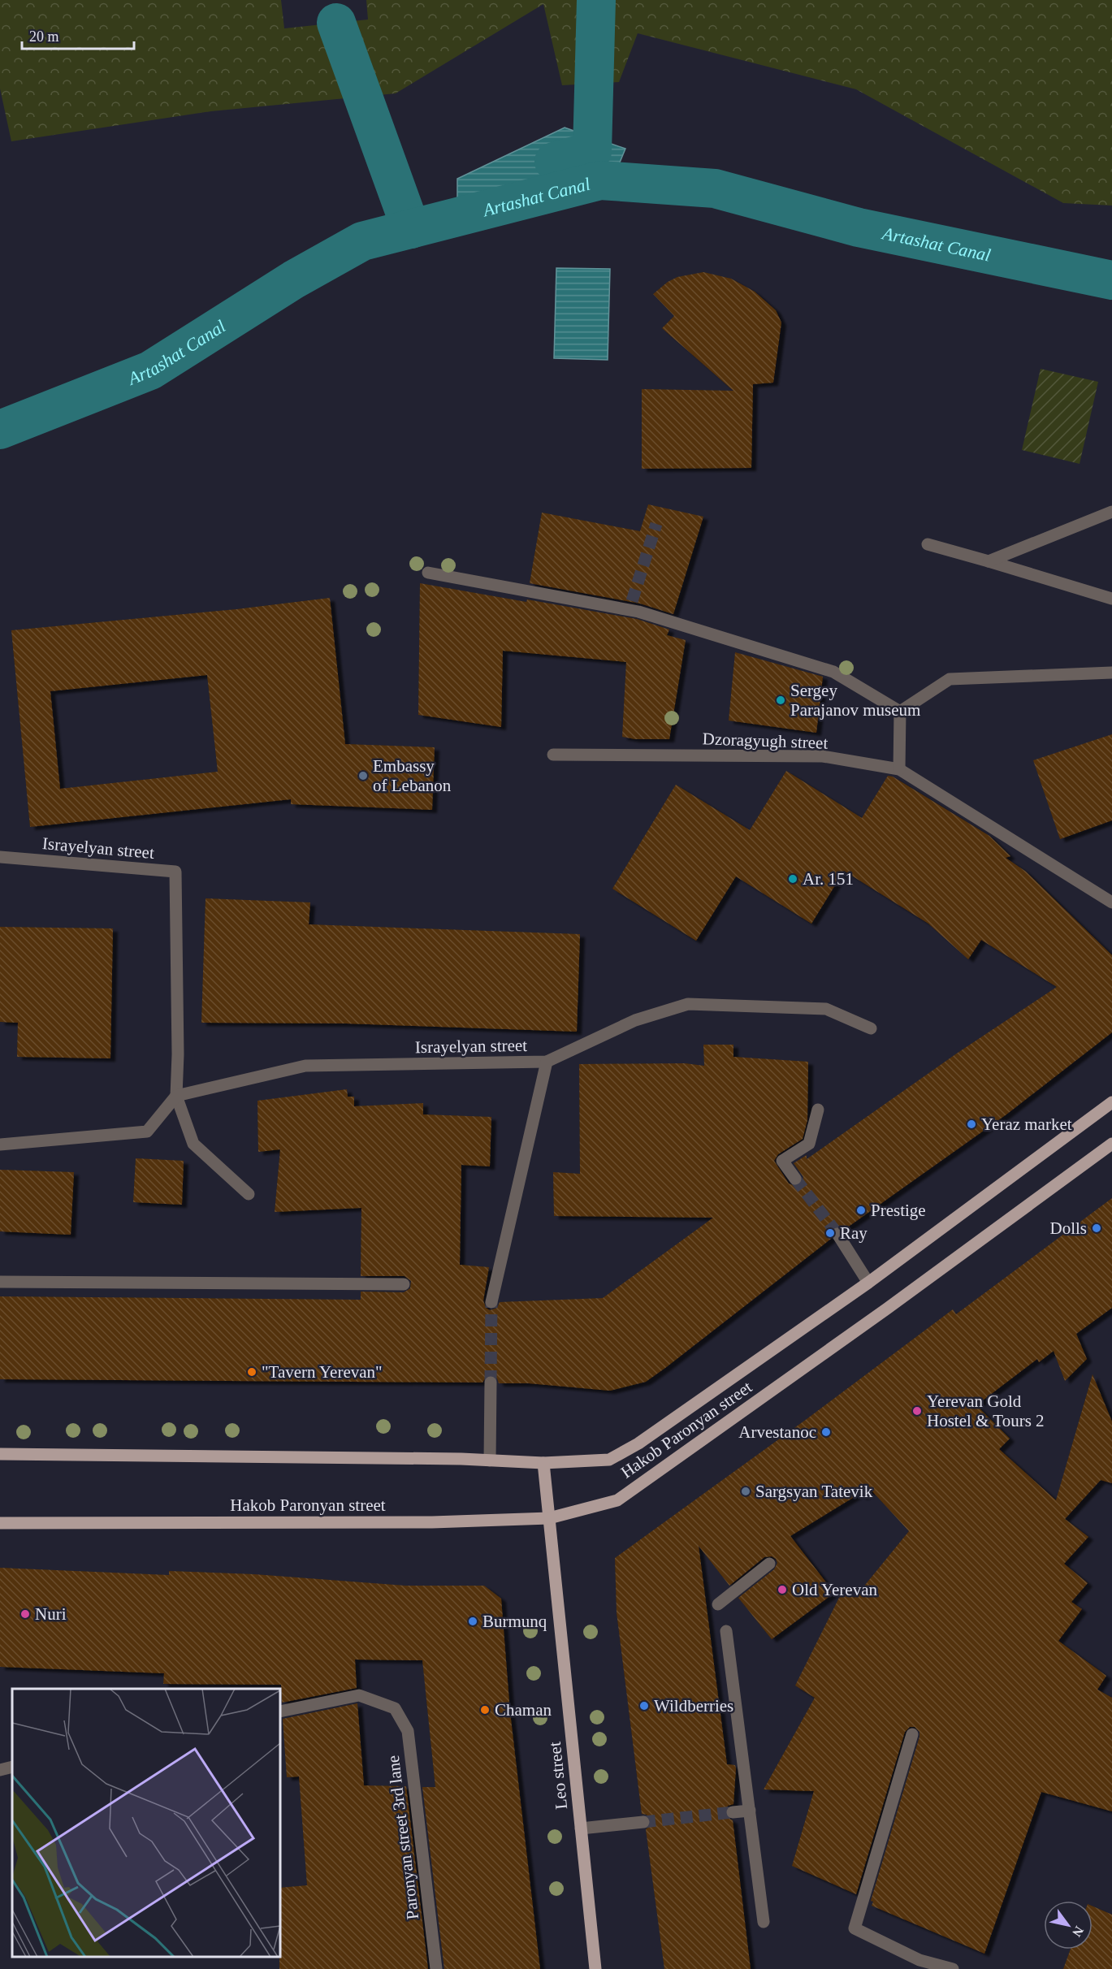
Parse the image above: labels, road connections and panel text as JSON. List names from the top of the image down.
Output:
{
  "streets": {
    "main road": ["Hakob Paronyan street", "Leo street"],
    "street": ["Dzoragyugh street", "Israyelyan street", "Paronyan street 3rd lane"]
  },
  "crossings": [
    ["Hakob Paronyan street", "Leo street"]
  ],
  "water": ["Artashat Canal"],
  "places": [
    "Sergey Parajanov museum",
    "Embassy of Lebanon",
    "Ar. 151",
    "Yeraz market",
    "Prestige",
    "Dolls",
    "Ray",
    "\"Tavern Yerevan\"",
    "Yerevan Gold Hostel & Tours 2",
    "Arvestanoc",
    "Sargsyan Tatevik",
    "Old Yerevan",
    "Nuri",
    "Burmunq",
    "Wildberries",
    "Chaman"
  ],
  "scale_bar": "20 m",
  "north": "bottom right"
}
